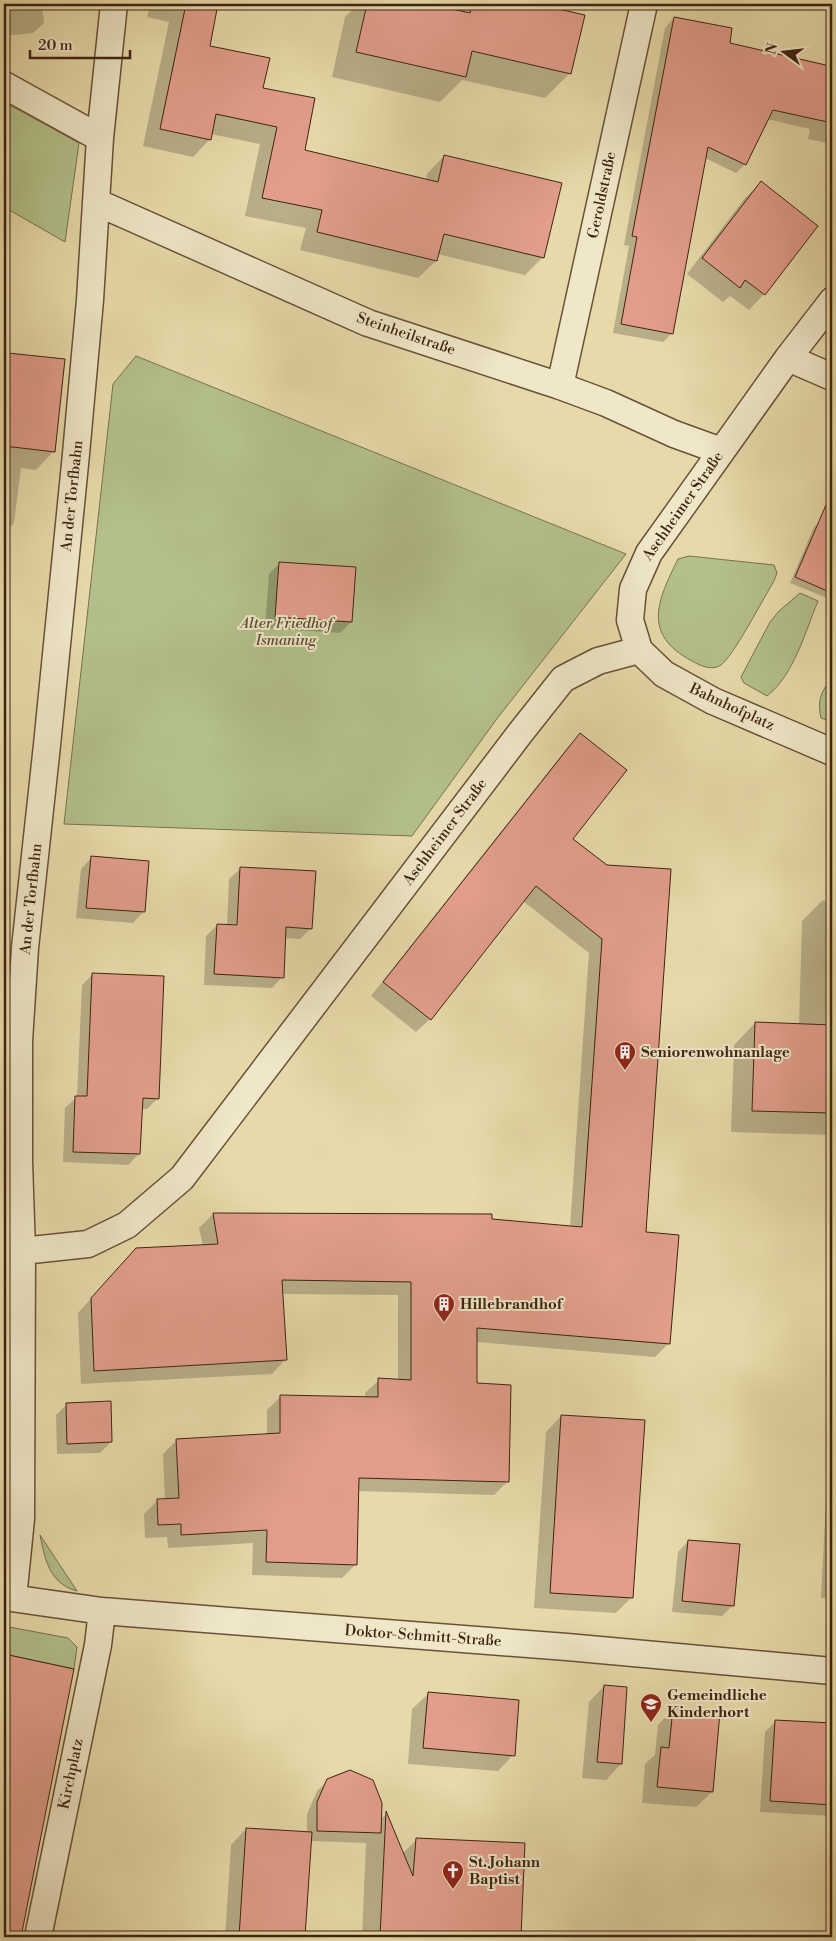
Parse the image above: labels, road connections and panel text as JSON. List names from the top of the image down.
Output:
{
  "streets": {
    "street": [
      "Geroldstraße",
      "Steinheilstraße",
      "An der Torfbahn",
      "Aschheimer Straße",
      "Bahnhofplatz",
      "Doktor-Schmitt-Straße",
      "Kirchplatz"
    ]
  },
  "crossings": [
    ["Geroldstraße", "Steinheilstraße"],
    ["Steinheilstraße", "An der Torfbahn"],
    ["Steinheilstraße", "Aschheimer Straße"],
    ["An der Torfbahn", "Aschheimer Straße"],
    ["An der Torfbahn", "Doktor-Schmitt-Straße"],
    ["Aschheimer Straße", "Bahnhofplatz"],
    ["Doktor-Schmitt-Straße", "Kirchplatz"]
  ],
  "parks": ["Alter Friedhof Ismaning"],
  "places": {
    "building": ["Seniorenwohnanlage", "Hillebrandhof"],
    "school or university": ["Gemeindliche Kinderhort"],
    "church": ["St. Johann Baptist"]
  },
  "scale_bar": "20 m",
  "north": "left"
}
